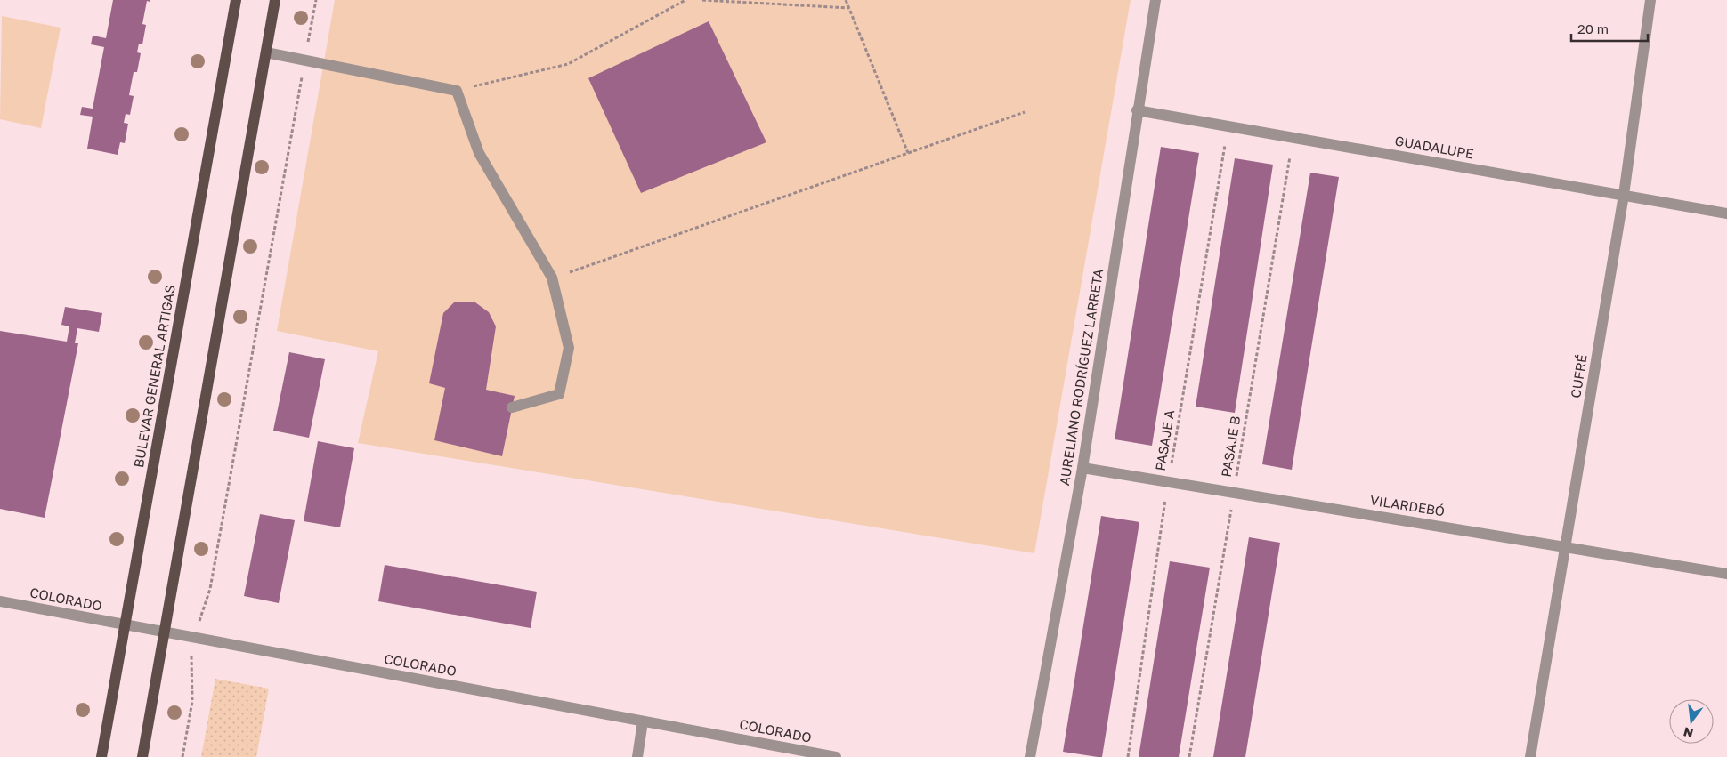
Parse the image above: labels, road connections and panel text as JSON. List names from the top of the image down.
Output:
{
  "streets": {
    "main road": ["BULEVAR GENERAL ARTIGAS"],
    "street": [
      "GUADALUPE",
      "CUFRÉ",
      "AURELIANO RODRÍGUEZ LARRETA",
      "VILARDEBÓ",
      "COLORADO"
    ],
    "path": ["PASAJE A", "PASAJE B"]
  },
  "crossings": [
    ["GUADALUPE", "CUFRÉ"],
    ["GUADALUPE", "AURELIANO RODRÍGUEZ LARRETA"],
    ["GUADALUPE", "PASAJE A"],
    ["GUADALUPE", "PASAJE B"],
    ["BULEVAR GENERAL ARTIGAS", "COLORADO"],
    ["CUFRÉ", "VILARDEBÓ"],
    ["AURELIANO RODRÍGUEZ LARRETA", "VILARDEBÓ"],
    ["PASAJE A", "VILARDEBÓ"],
    ["PASAJE B", "VILARDEBÓ"]
  ],
  "scale_bar": "20 m",
  "north": "bottom"
}
